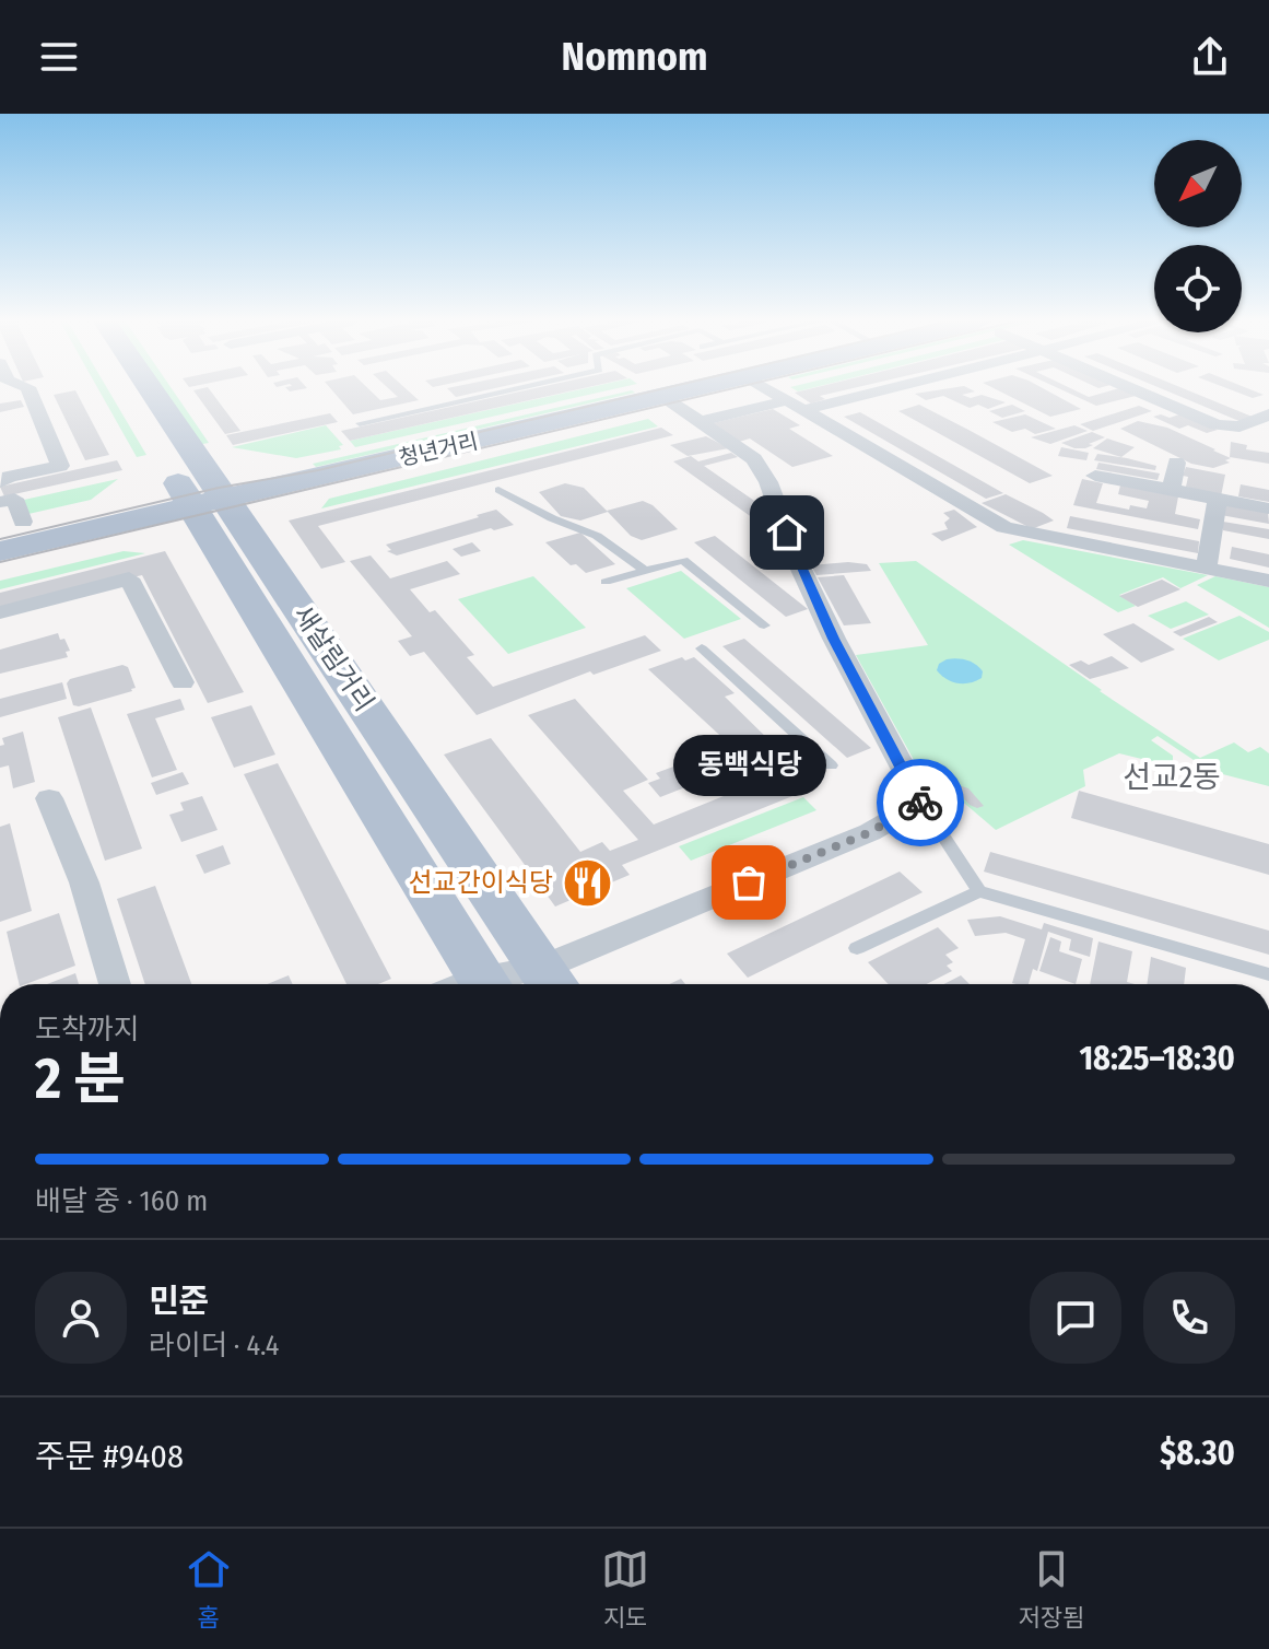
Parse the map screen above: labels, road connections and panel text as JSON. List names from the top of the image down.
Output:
{
  "streets": {
    "main road": ["청년거리", "새살림거리"]
  },
  "crossings": [
    ["청년거리", "새살림거리"]
  ],
  "districts": ["선교2동"],
  "places": {
    "restaurant": ["선교간이식당"],
    "other": ["동백식당"]
  },
  "north": "bottom left",
  "page": {
    "header": "Nomnom",
    "bubble": "동백식당",
    "heading": ["2 분", "도착까지", "18:25–18:30"],
    "panel": [
      "민준",
      "라이더 · 4.4",
      "주문 #9408",
      "$8.30"
    ],
    "bar": "배달 중 · 160 m",
    "tabs": ["홈", "지도", "저장됨"]
  }
}
